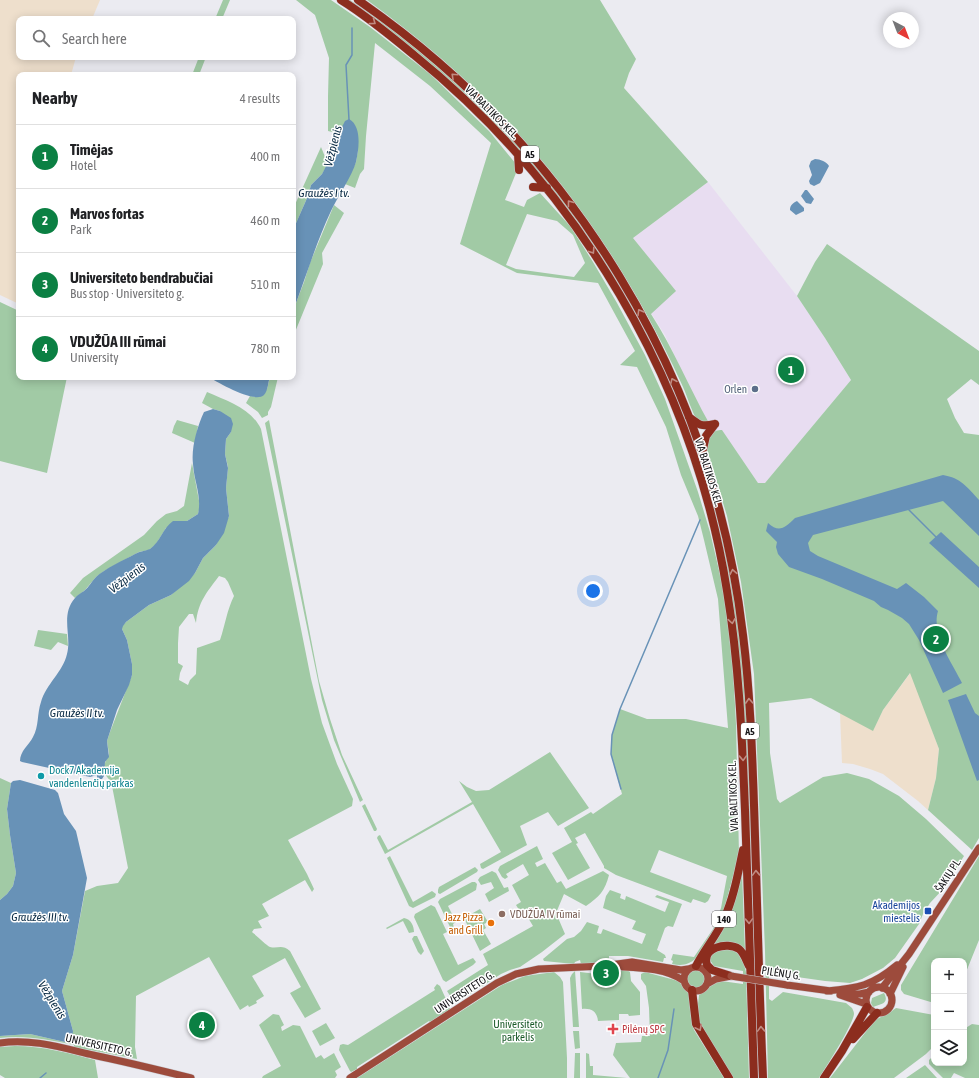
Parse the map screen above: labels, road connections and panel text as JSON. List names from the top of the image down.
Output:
{
  "streets": {
    "highway": ["VIA BALTIKOS KEL.", "A5", "140"],
    "main road": ["ŠAKIŲ PL.", "PILĖNŲ G.", "UNIVERSITETO G."]
  },
  "crossings": [
    ["VIA BALTIKOS KEL.", "140"],
    ["ŠAKIŲ PL.", "PILĖNŲ G."],
    ["140", "PILĖNŲ G."],
    ["140", "UNIVERSITETO G."],
    ["PILĖNŲ G.", "UNIVERSITETO G."]
  ],
  "water": [
    "Vėžpienis",
    "Graužės I tv.",
    "Graužės II tv.",
    "Graužės III tv."
  ],
  "parks": ["Universiteto parkelis"],
  "places": {
    "other": [
      "Orlen",
      "Dock7 Akademija vandenlenčių parkas",
      "VDUŽŪA IV rūmai",
      "Jazz Pizza and Grill"
    ],
    "transit": ["Akademijos miestelis"],
    "health": ["Pilėnų SPC"]
  },
  "north": "bottom right",
  "page": {
    "search": "Search here",
    "heading": ["Nearby", "4 results"],
    "list": [
      {
        "mark": "1",
        "name": "Timėjas",
        "note": "Hotel",
        "value": "400 m"
      },
      {
        "mark": "2",
        "name": "Marvos fortas",
        "note": "Park",
        "value": "460 m"
      },
      {
        "mark": "3",
        "name": "Universiteto bendrabučiai",
        "note": "Bus stop · Universiteto g.",
        "value": "510 m"
      },
      {
        "mark": "4",
        "name": "VDUŽŪA III rūmai",
        "note": "University",
        "value": "780 m"
      }
    ],
    "pins": [
      "1",
      "2",
      "3",
      "4"
    ],
    "map_buttons": ["+", "−"]
  }
}
